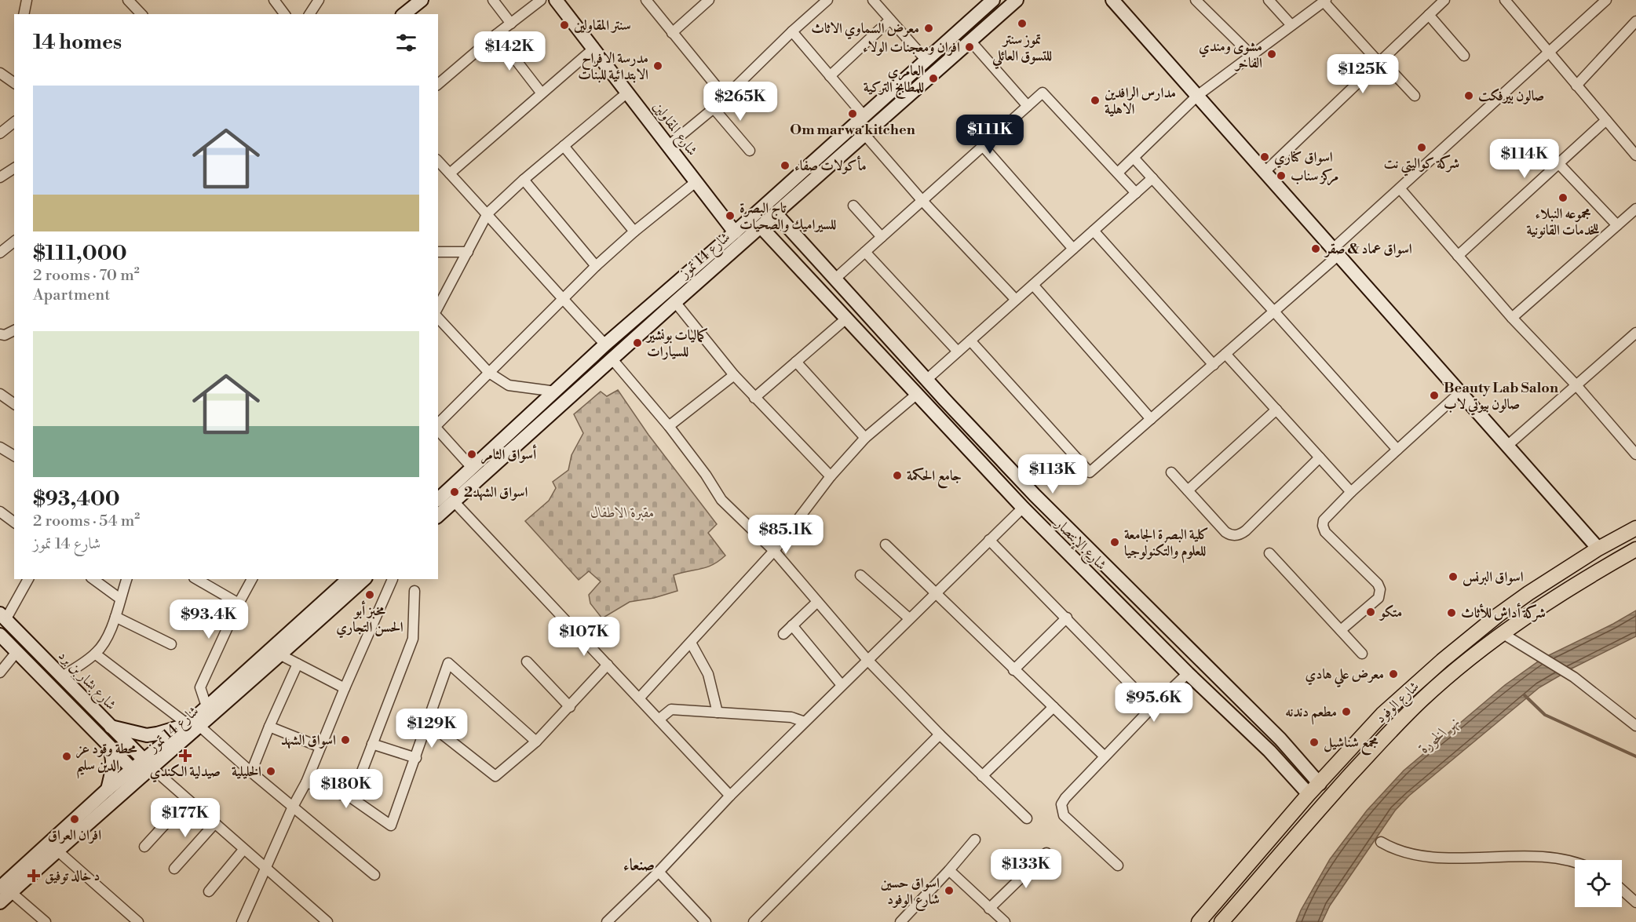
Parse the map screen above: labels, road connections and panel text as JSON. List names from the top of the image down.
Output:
{
  "streets": {
    "main road": [
      "شارع المقاولين",
      "شارع 14 تموز",
      "شارع الإنتصار",
      "شارع بشار بن برد",
      "شارع الوفود"
    ]
  },
  "crossings": [
    ["شارع المقاولين", "شارع 14 تموز"],
    ["شارع 14 تموز", "شارع الإنتصار"],
    ["شارع 14 تموز", "شارع بشار بن برد"],
    ["شارع الإنتصار", "شارع الوفود"]
  ],
  "districts": ["صنعاء"],
  "water": ["نهر الخورة"],
  "parks": ["مقبرة الاطفال"],
  "places": {
    "other": [
      "تموز سنتر للتسوق العائلي",
      "سنتر المقاولين",
      "معرض السماوي الاثاث",
      "افران ومعجنات الولاء",
      "مشوى ومندي الفاخر",
      "مدرسة اﻻفراح اﻻبتدائية للبنات",
      "العامري للمطابخ التركية",
      "صالون بيرفكت",
      "مدارس الرافدين اﻻهلية",
      "Om marwa kitchen",
      "شركة كواليتي نت",
      "اسواق كناري",
      "مأكولات صفاء",
      "مركز سناب",
      "مجموعه النبلاء للخدمات القانونية",
      "تاج البصرة للسيراميك والصحيات",
      "اسواق عماد & صقر",
      "كماليات بونشير للسيارات",
      "Beauty Lab Salon صالون بيوتي لاب",
      "أسواق الثامر",
      "جامع الحكمة",
      "اسواق الشهد2",
      "كلية البصرة الجامعة للعلوم والتكنولوجيا",
      "اسواق البرنس",
      "مخبز أبو الحسن التجاري",
      "متكو",
      "شركة أداش للأثاث",
      "معرض علي هادي",
      "مطعم دندنه",
      "اسواق الشهد",
      "مجمع شناشيل",
      "محطة وقود عز الدين سليم",
      "الخليلية",
      "افران العراق",
      "اسواق حسين شارع الوفود"
    ],
    "health": ["صيدلية الكندي", "د خالد توفيق"]
  },
  "page": {
    "heading": "14 homes",
    "price": [
      "$142K",
      "$125K",
      "$265K",
      "$111K",
      "$114K",
      "$113K",
      "$85.1K",
      "$93.4K",
      "$107K",
      "$95.6K",
      "$129K",
      "$180K",
      "$177K",
      "$133K"
    ],
    "list": [
      {
        "name": "$111,000",
        "note": "2 rooms · 70 m² · Apartment"
      },
      {
        "name": "$93,400",
        "note": "2 rooms · 54 m² · شارع 14 تموز"
      }
    ]
  }
}
